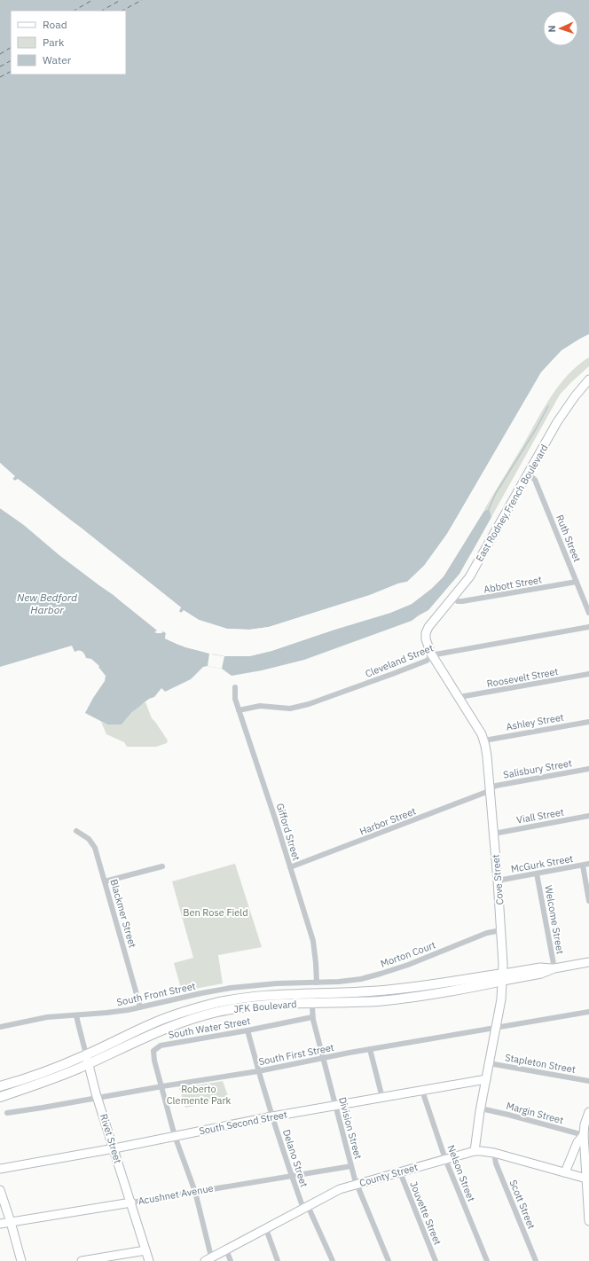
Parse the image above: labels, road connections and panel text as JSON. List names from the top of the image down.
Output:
{
  "streets": {
    "main road": [
      "East Rodney French Boulevard",
      "Cove Street",
      "JFK Boulevard",
      "South Second Street",
      "Rivet Street",
      "County Street",
      "Acushnet Avenue"
    ],
    "street": [
      "Ruth Street",
      "Abbott Street",
      "Cleveland Street",
      "Roosevelt Street",
      "Ashley Street",
      "Salisbury Street",
      "Viall Street",
      "Harbor Street",
      "Gifford Street",
      "McGurk Street",
      "Blackmer Street",
      "Welcome Street",
      "Morton Court",
      "South Front Street",
      "South Water Street",
      "South First Street",
      "Stapleton Street",
      "Margin Street",
      "Division Street",
      "Delano Street",
      "Nelson Street",
      "Scott Street",
      "Jouvette Street"
    ]
  },
  "crossings": [
    ["East Rodney French Boulevard", "Ruth Street"],
    ["East Rodney French Boulevard", "Abbott Street"],
    ["East Rodney French Boulevard", "Cove Street"],
    ["Ruth Street", "Abbott Street"],
    ["Cleveland Street", "Gifford Street"],
    ["Cleveland Street", "Cove Street"],
    ["Roosevelt Street", "Cove Street"],
    ["Ashley Street", "Cove Street"],
    ["Salisbury Street", "Harbor Street"],
    ["Salisbury Street", "Cove Street"],
    ["Viall Street", "Cove Street"],
    ["Harbor Street", "Gifford Street"],
    ["Harbor Street", "Cove Street"],
    ["Gifford Street", "Morton Court"],
    ["Gifford Street", "South Front Street"],
    ["McGurk Street", "Cove Street"],
    ["McGurk Street", "Welcome Street"],
    ["Cove Street", "Morton Court"],
    ["Cove Street", "JFK Boulevard"],
    ["Cove Street", "South First Street"],
    ["Cove Street", "Stapleton Street"],
    ["Cove Street", "Margin Street"],
    ["Cove Street", "South Second Street"],
    ["Cove Street", "County Street"],
    ["Blackmer Street", "South Front Street"],
    ["Morton Court", "South Front Street"],
    ["South Front Street", "Rivet Street"],
    ["JFK Boulevard", "Division Street"],
    ["JFK Boulevard", "Rivet Street"],
    ["South Water Street", "South First Street"],
    ["South Water Street", "Division Street"],
    ["South Water Street", "Delano Street"],
    ["South First Street", "Division Street"],
    ["South First Street", "Rivet Street"],
    ["South First Street", "Delano Street"],
    ["South Second Street", "Division Street"],
    ["South Second Street", "Rivet Street"],
    ["South Second Street", "Delano Street"],
    ["South Second Street", "Nelson Street"],
    ["Division Street", "County Street"],
    ["Division Street", "Acushnet Avenue"],
    ["Rivet Street", "Acushnet Avenue"],
    ["Delano Street", "County Street"],
    ["Delano Street", "Acushnet Avenue"],
    ["Nelson Street", "County Street"],
    ["County Street", "Scott Street"],
    ["County Street", "Jouvette Street"]
  ],
  "water": ["New Bedford Harbor"],
  "parks": ["Ben Rose Field", "Roberto Clemente Park"],
  "legend": ["Road", "Park", "Water"],
  "north": "left"
}
